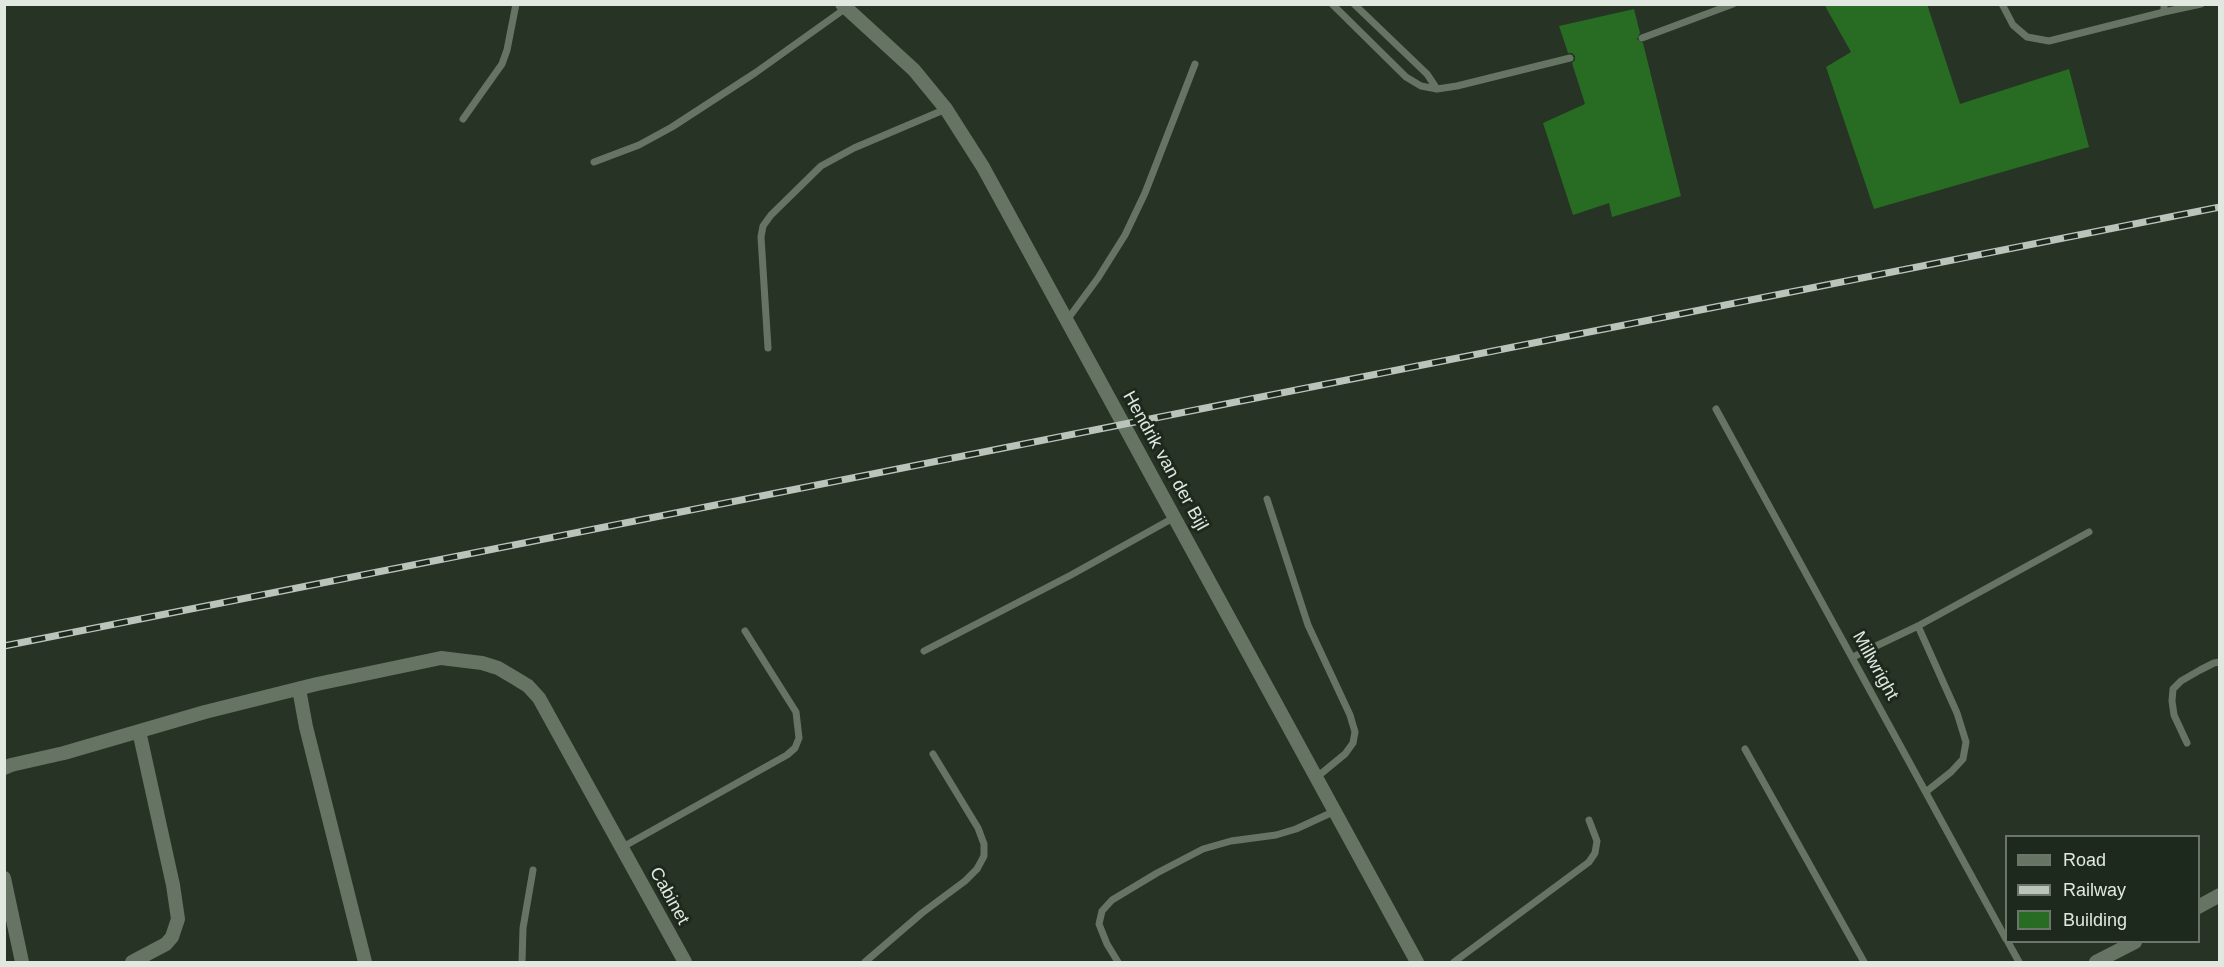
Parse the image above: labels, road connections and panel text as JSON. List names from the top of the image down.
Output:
{
  "streets": {
    "street": ["Hendrik van der Bijl", "Cabinet"],
    "lane": ["Millwright"]
  },
  "legend": ["Road", "Railway", "Building"]
}
